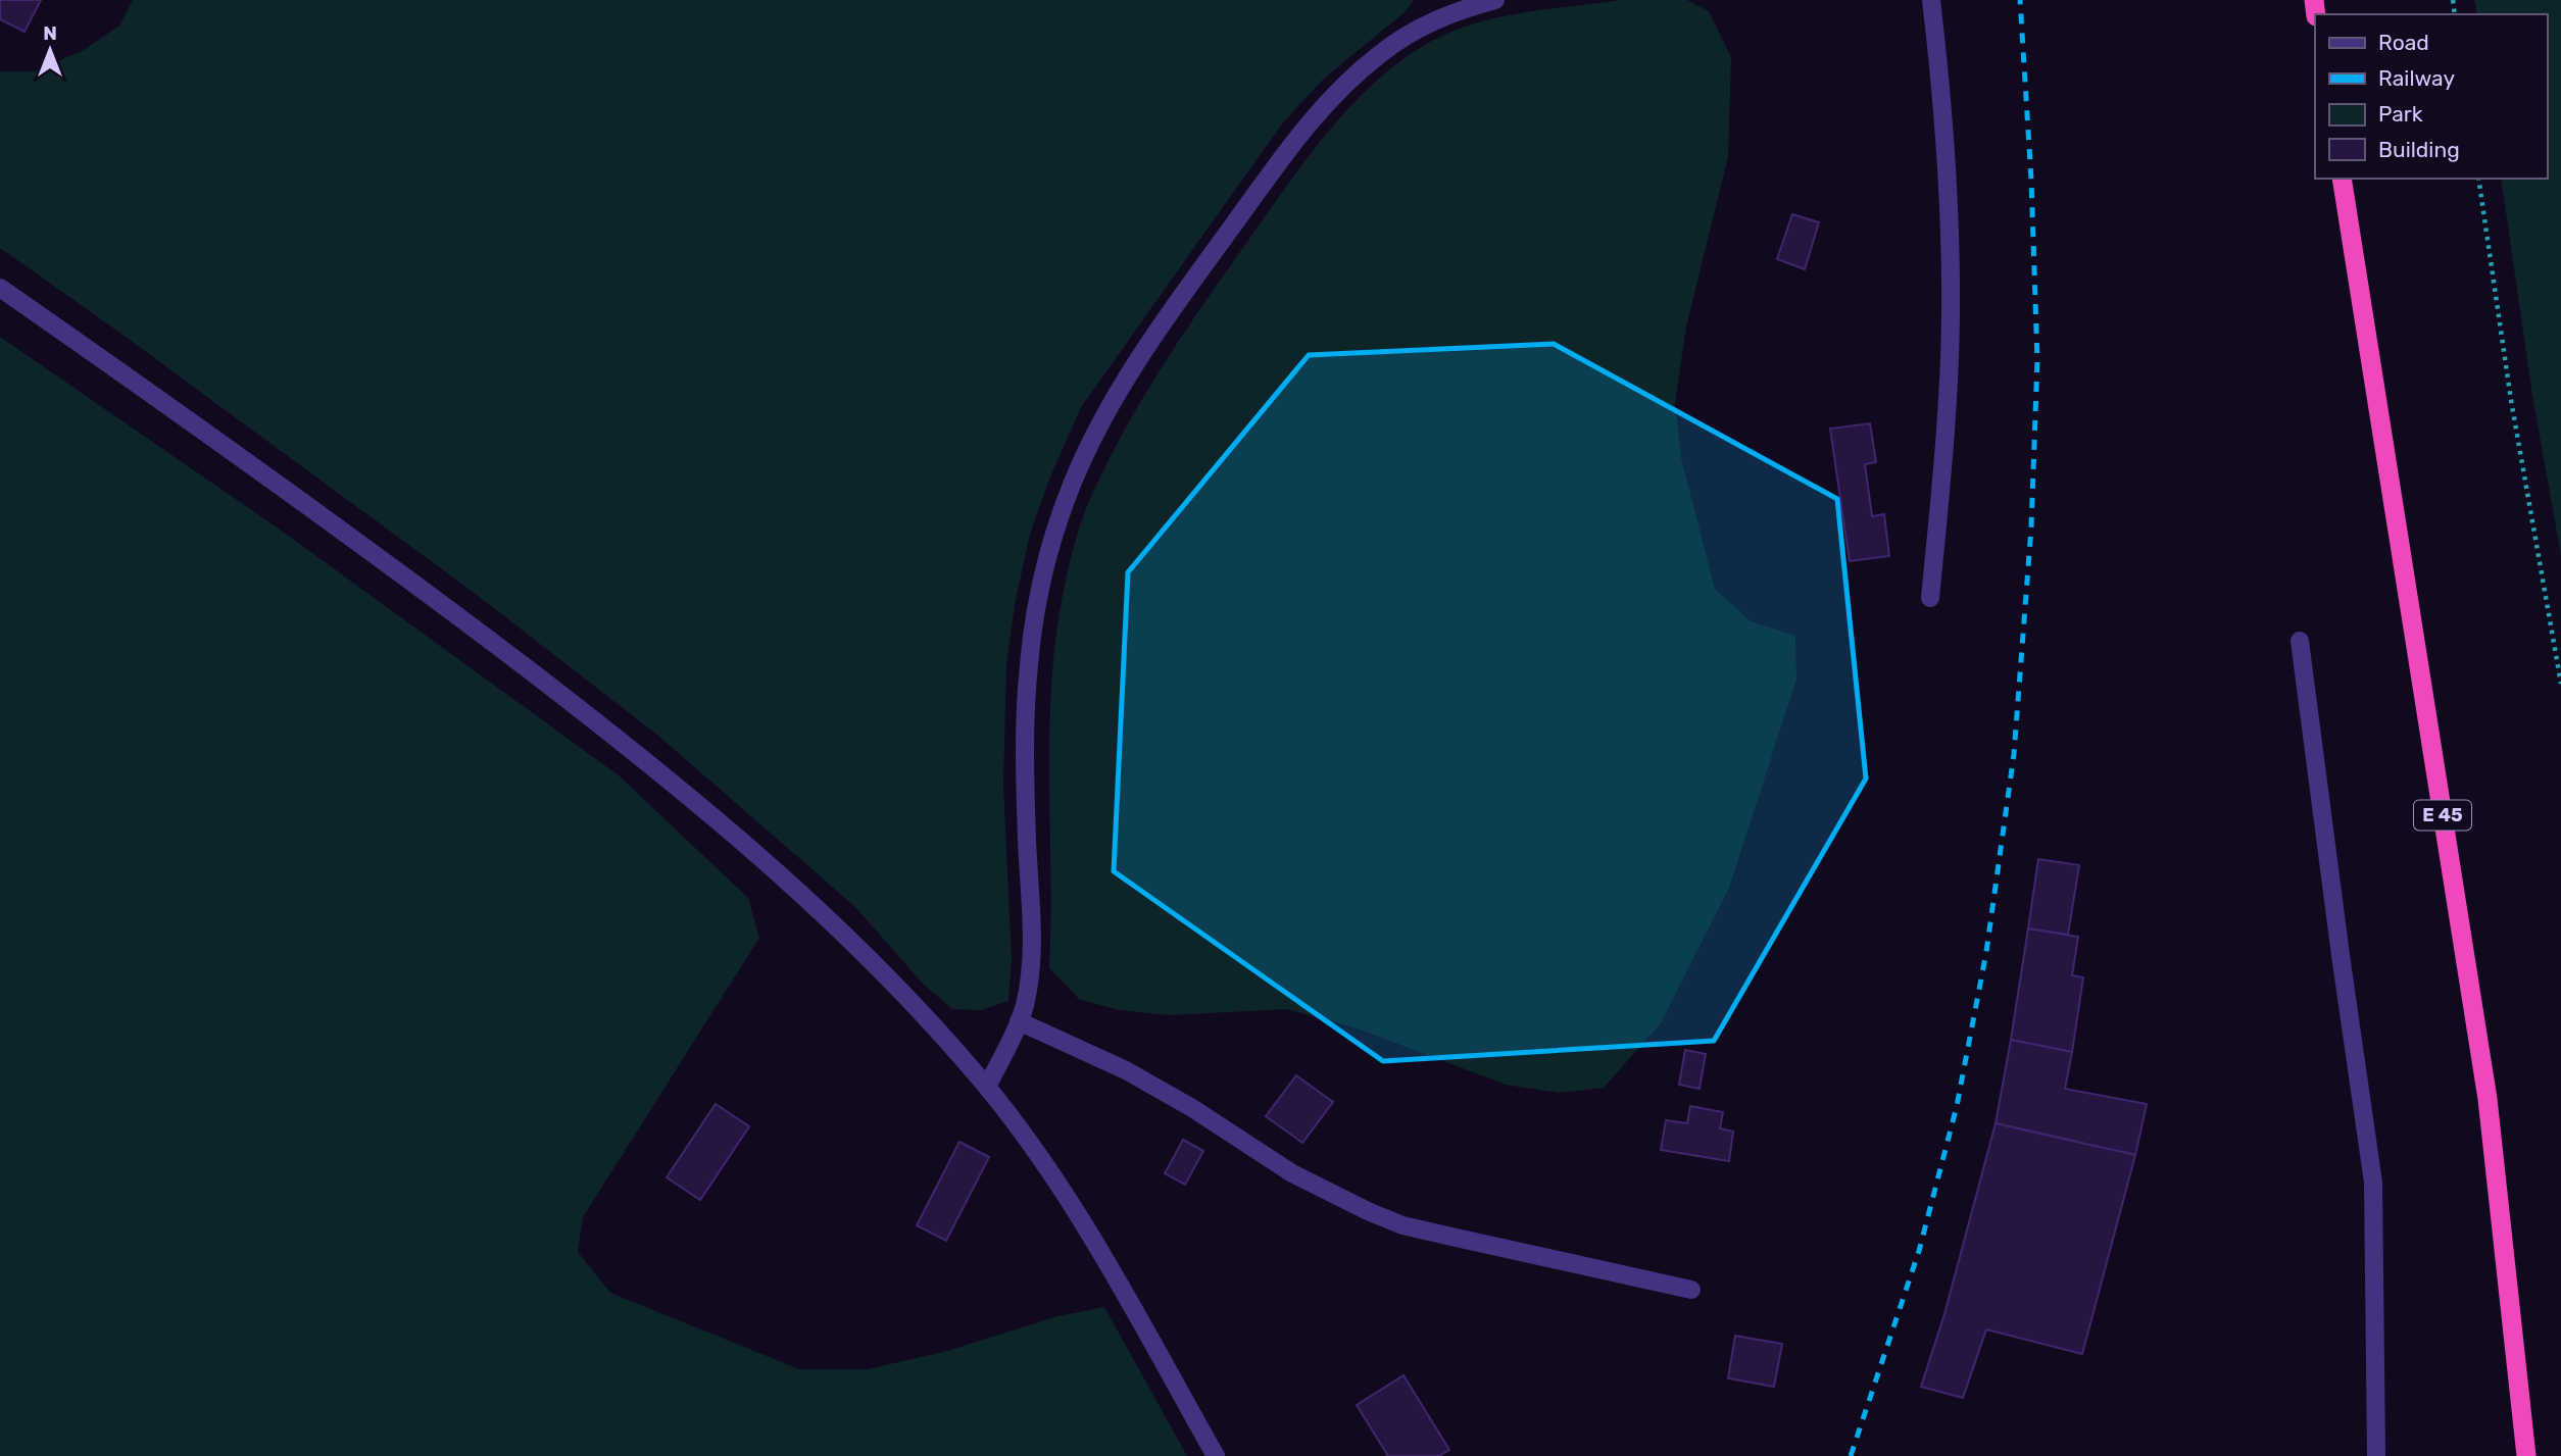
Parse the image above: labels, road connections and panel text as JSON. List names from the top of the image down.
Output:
{
  "streets": {
    "highway": ["E 45"]
  },
  "legend": [
    "Road",
    "Railway",
    "Park",
    "Building"
  ],
  "north": "top"
}
